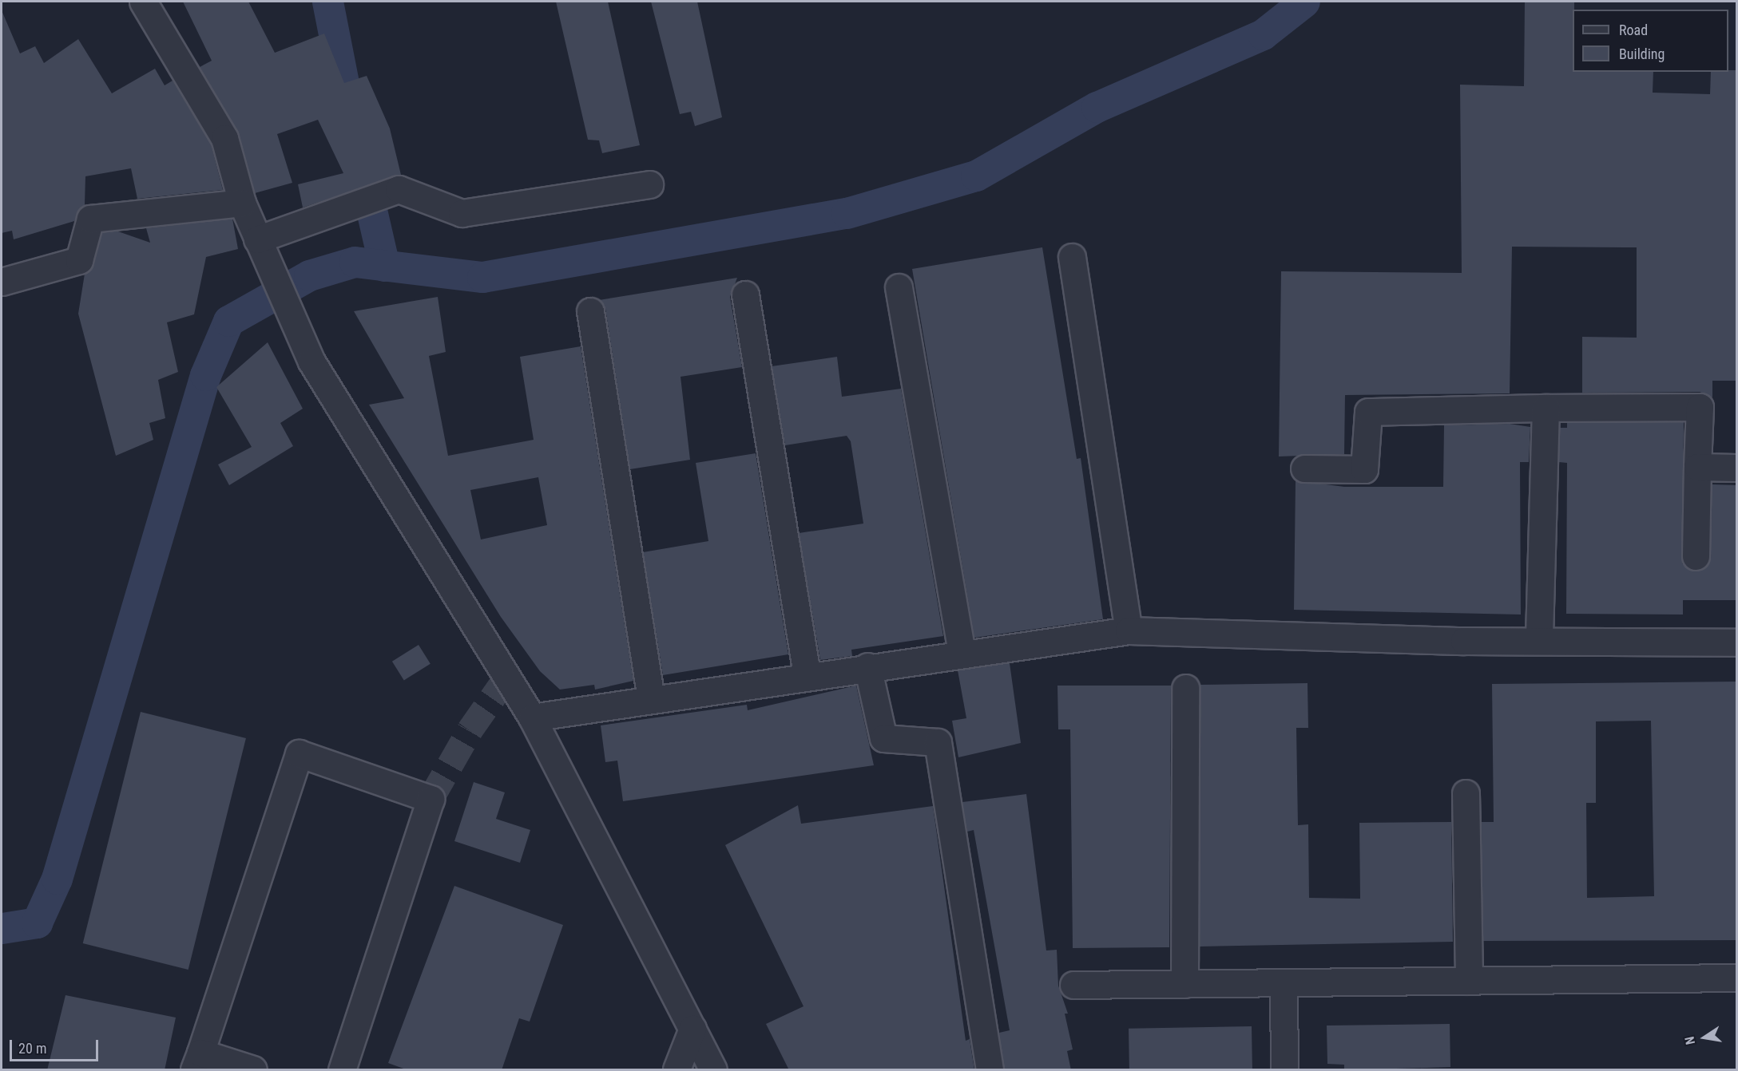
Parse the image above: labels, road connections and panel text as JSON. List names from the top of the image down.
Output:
{
  "legend": ["Road", "Building"],
  "scale_bar": "20 m",
  "north": "left"
}
